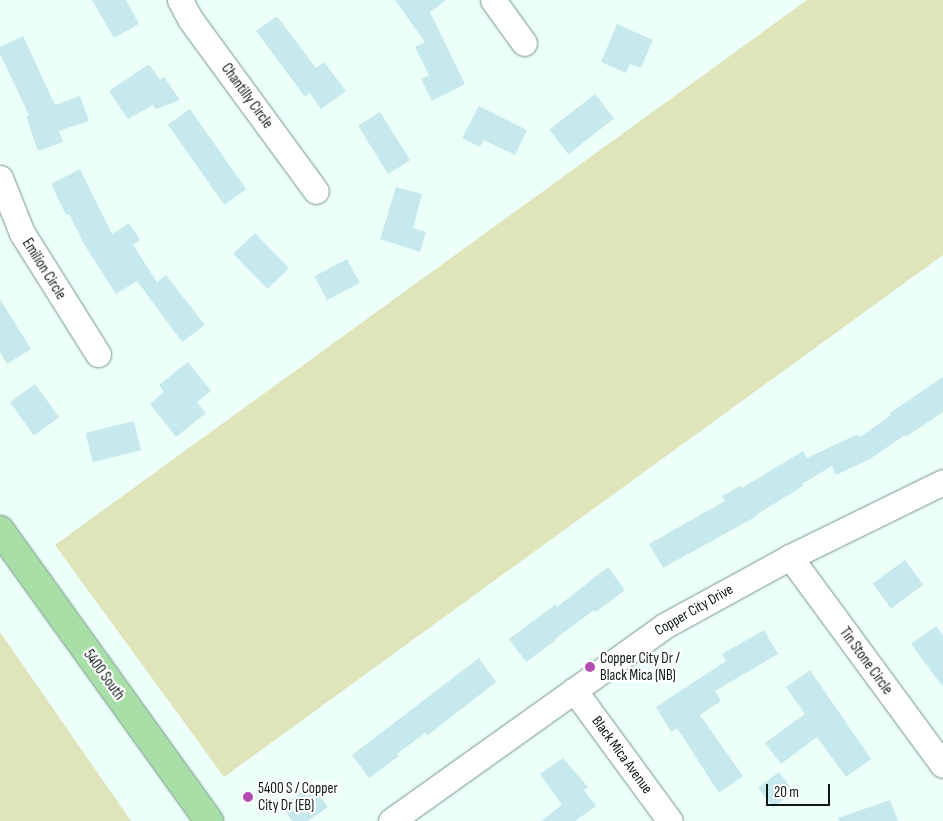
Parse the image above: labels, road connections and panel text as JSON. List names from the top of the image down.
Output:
{
  "streets": {
    "main road": ["5400 South"],
    "street": [
      "Chantilly Circle",
      "Emilion Circle",
      "Copper City Drive",
      "Tin Stone Circle",
      "Black Mica Avenue"
    ]
  },
  "crossings": [
    ["Copper City Drive", "Tin Stone Circle"],
    ["Copper City Drive", "Black Mica Avenue"]
  ],
  "places": ["Copper City Dr / Black Mica (NB)", "5400 S / Copper City Dr (EB)"],
  "scale_bar": "20 m"
}
